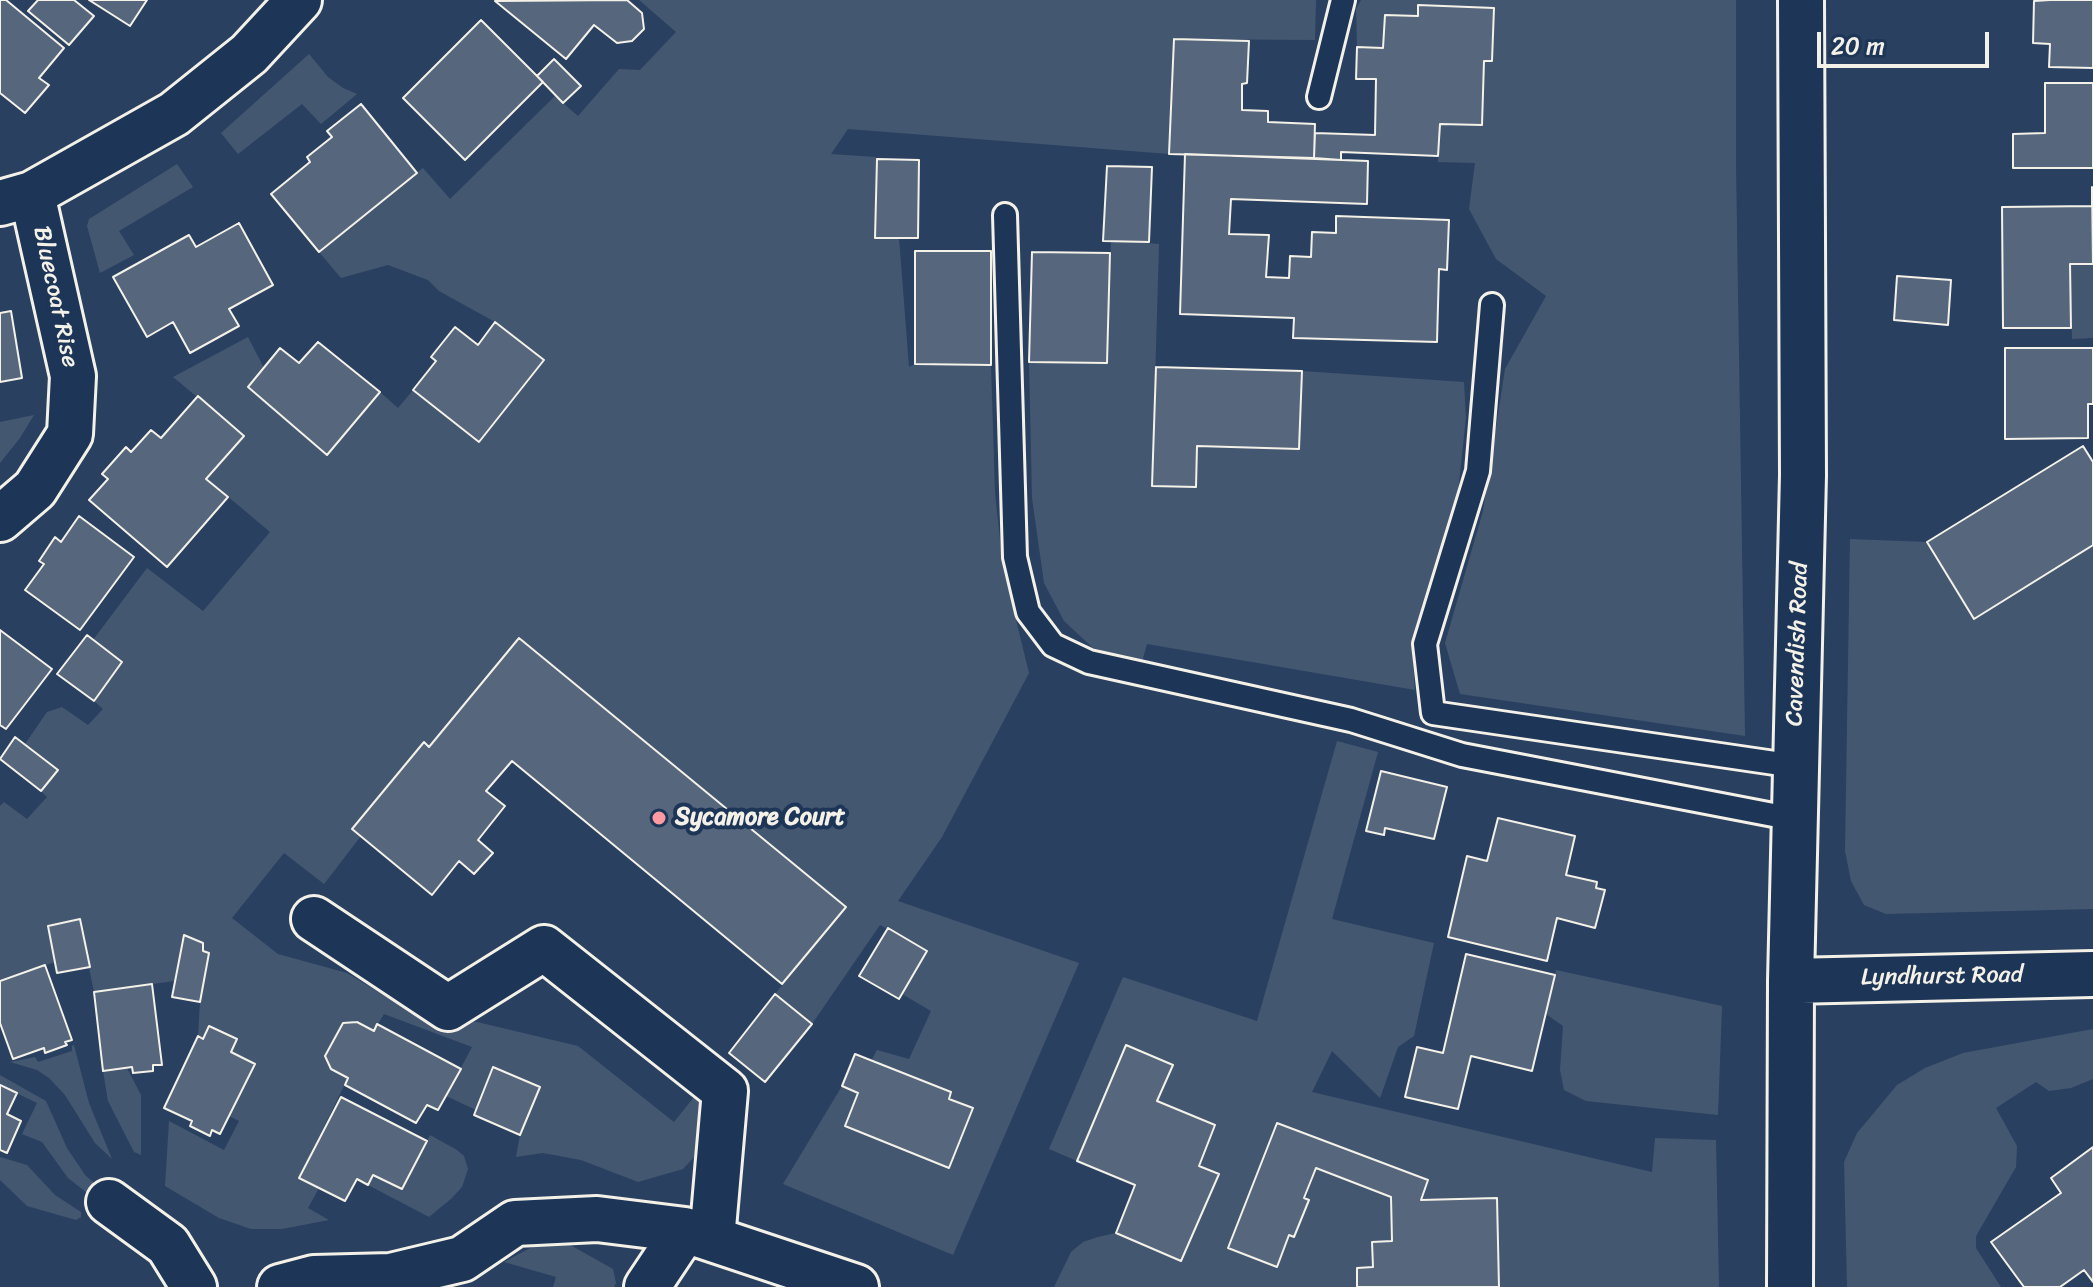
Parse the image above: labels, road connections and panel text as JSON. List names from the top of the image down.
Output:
{
  "streets": {
    "street": ["Bluecoat Rise", "Cavendish Road", "Lyndhurst Road"]
  },
  "crossings": [
    ["Cavendish Road", "Lyndhurst Road"]
  ],
  "places": ["Sycamore Court"],
  "scale_bar": "20 m"
}
